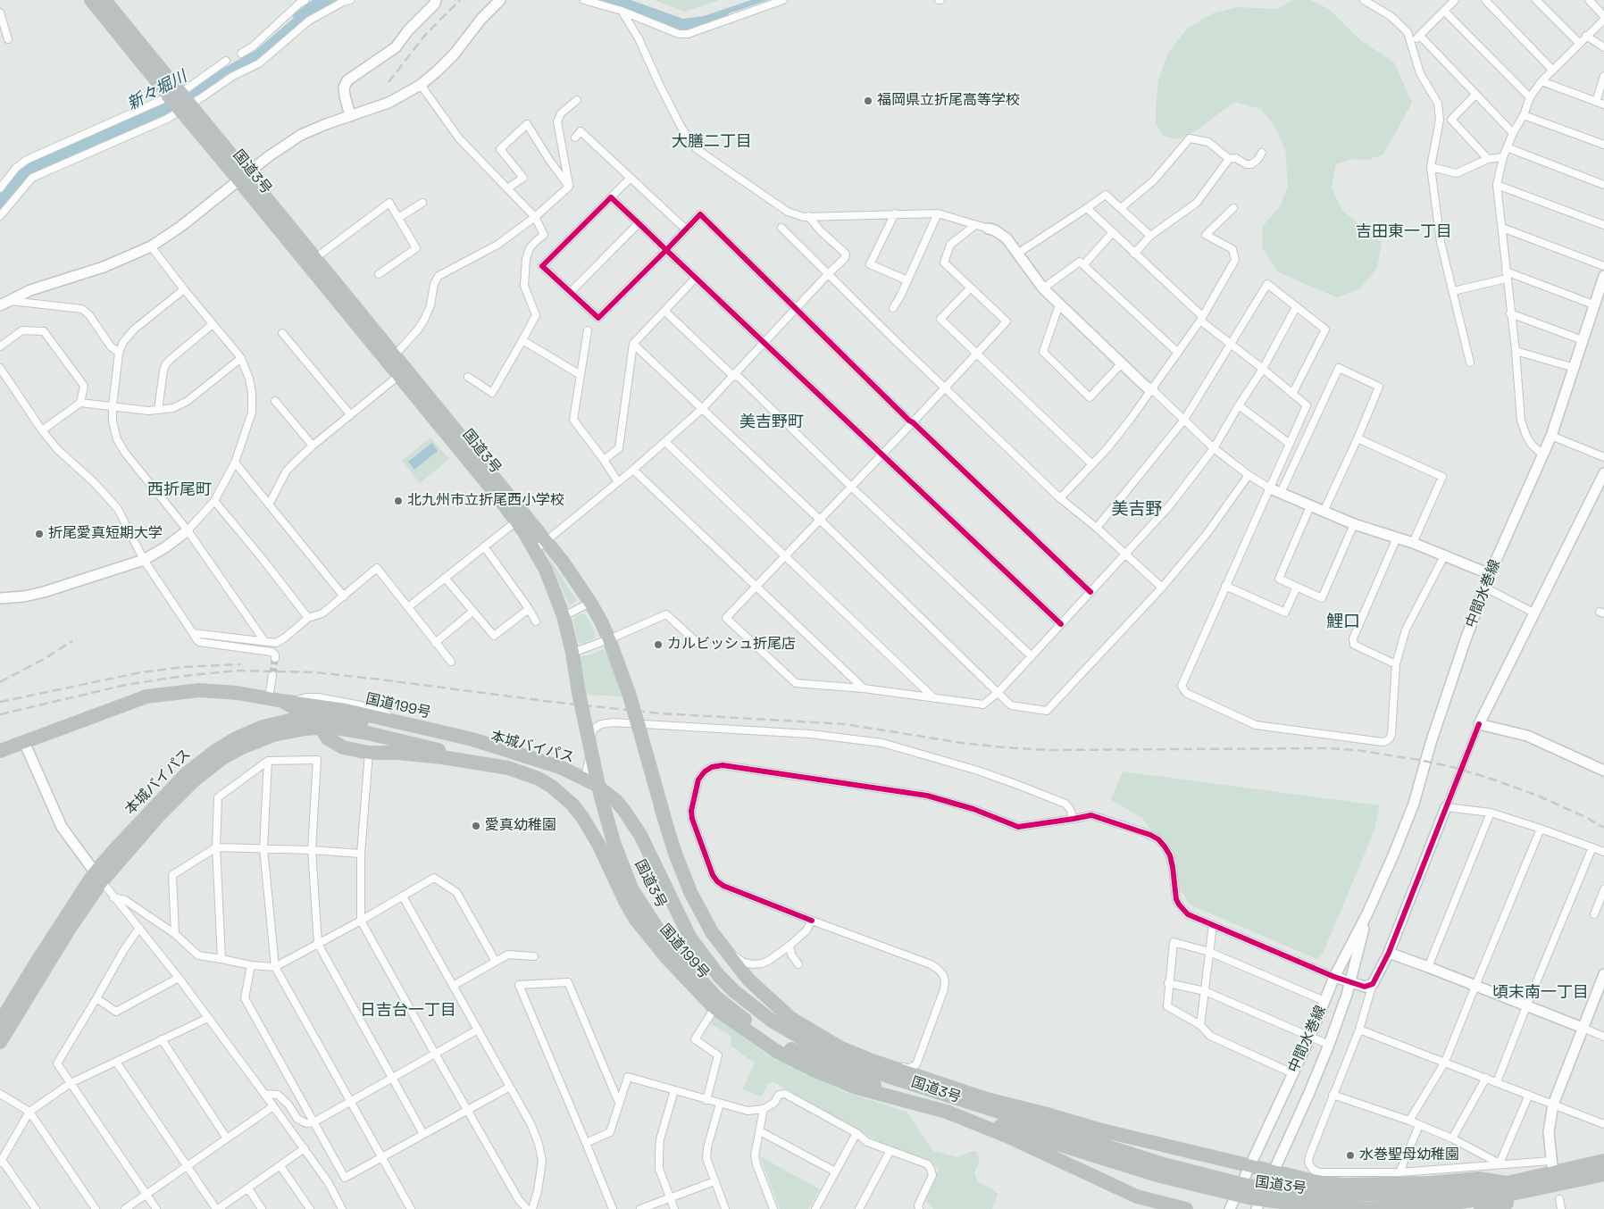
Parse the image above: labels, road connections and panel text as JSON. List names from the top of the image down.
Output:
{
  "streets": {
    "highway": ["国道3号", "国道199号", "本城バイパス"],
    "street": ["中間水巻線"]
  },
  "crossings": [
    ["国道3号", "国道199号"],
    ["国道199号", "本城バイパス"]
  ],
  "districts": [
    "大膳二丁目",
    "吉田東一丁目",
    "美吉野町",
    "西折尾町",
    "美吉野",
    "鯉口",
    "頃末南一丁目",
    "日吉台一丁目"
  ],
  "water": ["新々堀川"],
  "places": [
    "福岡県立折尾高等学校",
    "北九州市立折尾西小学校",
    "折尾愛真短期大学",
    "カルビッシュ折尾店",
    "愛真幼稚園",
    "水巻聖母幼稚園"
  ]
}
